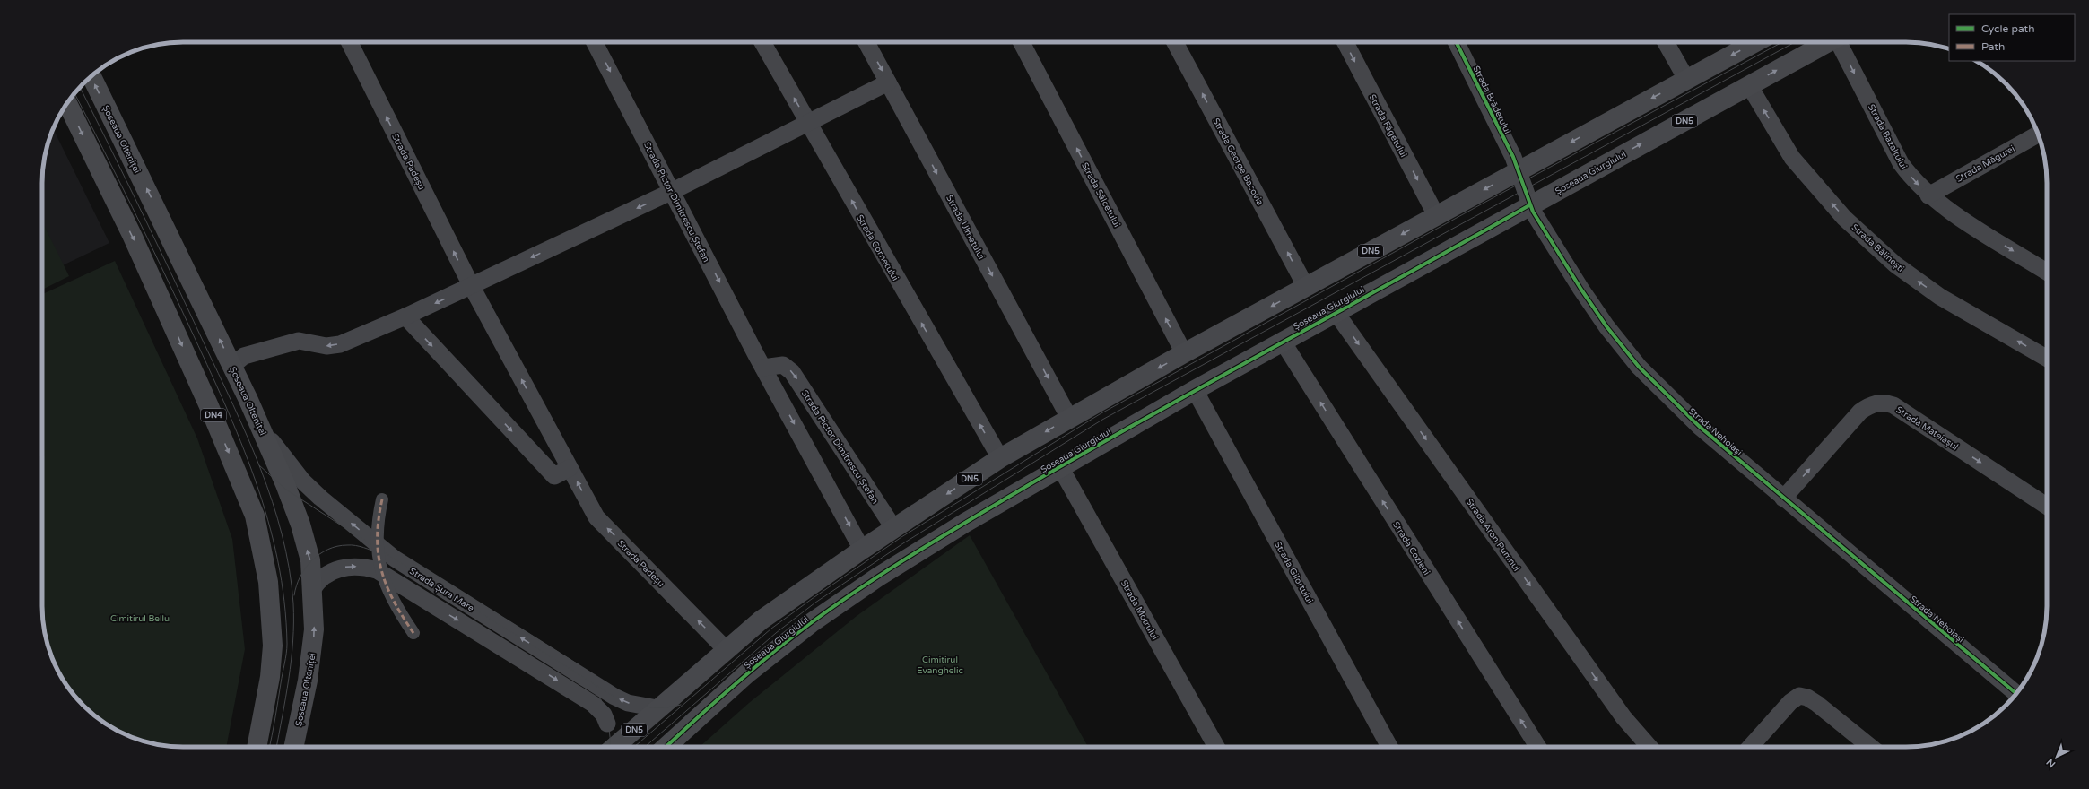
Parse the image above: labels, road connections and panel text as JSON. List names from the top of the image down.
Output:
{
  "streets": {
    "main road": [
      "DN5",
      "Șoseaua Olteniței",
      "Șoseaua Giurgiului",
      "DN4"
    ],
    "street": [
      "Strada Brădetului",
      "Strada Făgetului",
      "Strada Bazaltului",
      "Strada Padeșu",
      "Strada George Bacovia",
      "Strada Măgurei",
      "Strada Sălcetului",
      "Strada Pictor Dimitrescu Ștefan",
      "Strada Ulmetului",
      "Strada Cornetului",
      "Strada Bălinești",
      "Strada Mateiașul",
      "Strada Nehoiași",
      "Strada Aron Pumnul",
      "Strada Cozieni",
      "Strada Gilortului",
      "Strada Șura Mare",
      "Strada Motrului"
    ]
  },
  "crossings": [
    ["Strada Brădetului", "DN5"],
    ["Strada Brădetului", "Șoseaua Giurgiului"],
    ["Strada Brădetului", "Strada Nehoiași"],
    ["DN5", "Strada Făgetului"],
    ["DN5", "Strada Padeșu"],
    ["DN5", "Strada George Bacovia"],
    ["DN5", "Strada Sălcetului"],
    ["DN5", "Strada Pictor Dimitrescu Ștefan"],
    ["DN5", "Strada Ulmetului"],
    ["DN5", "Strada Cornetului"],
    ["DN5", "Strada Șura Mare"],
    ["Strada Bazaltului", "Strada Măgurei"],
    ["Șoseaua Olteniței", "Strada Șura Mare"],
    ["Șoseaua Giurgiului", "Strada Bălinești"],
    ["Șoseaua Giurgiului", "Strada Nehoiași"],
    ["Șoseaua Giurgiului", "Strada Aron Pumnul"],
    ["Șoseaua Giurgiului", "Strada Cozieni"],
    ["Șoseaua Giurgiului", "Strada Gilortului"],
    ["Șoseaua Giurgiului", "Strada Motrului"],
    ["Strada Mateiașul", "Strada Nehoiași"]
  ],
  "one_way": [
    "Strada Făgetului",
    "Strada Bazaltului",
    "Strada George Bacovia",
    "Strada Sălcetului",
    "Strada Pictor Dimitrescu Ștefan",
    "Strada Ulmetului",
    "Strada Cornetului",
    "Strada Bălinești",
    "Strada Aron Pumnul",
    "Strada Cozieni"
  ],
  "parks": ["Cimitirul Bellu", "Cimitirul Evanghelic"],
  "legend": ["Cycle path", "Path"],
  "north": "bottom left"
}
